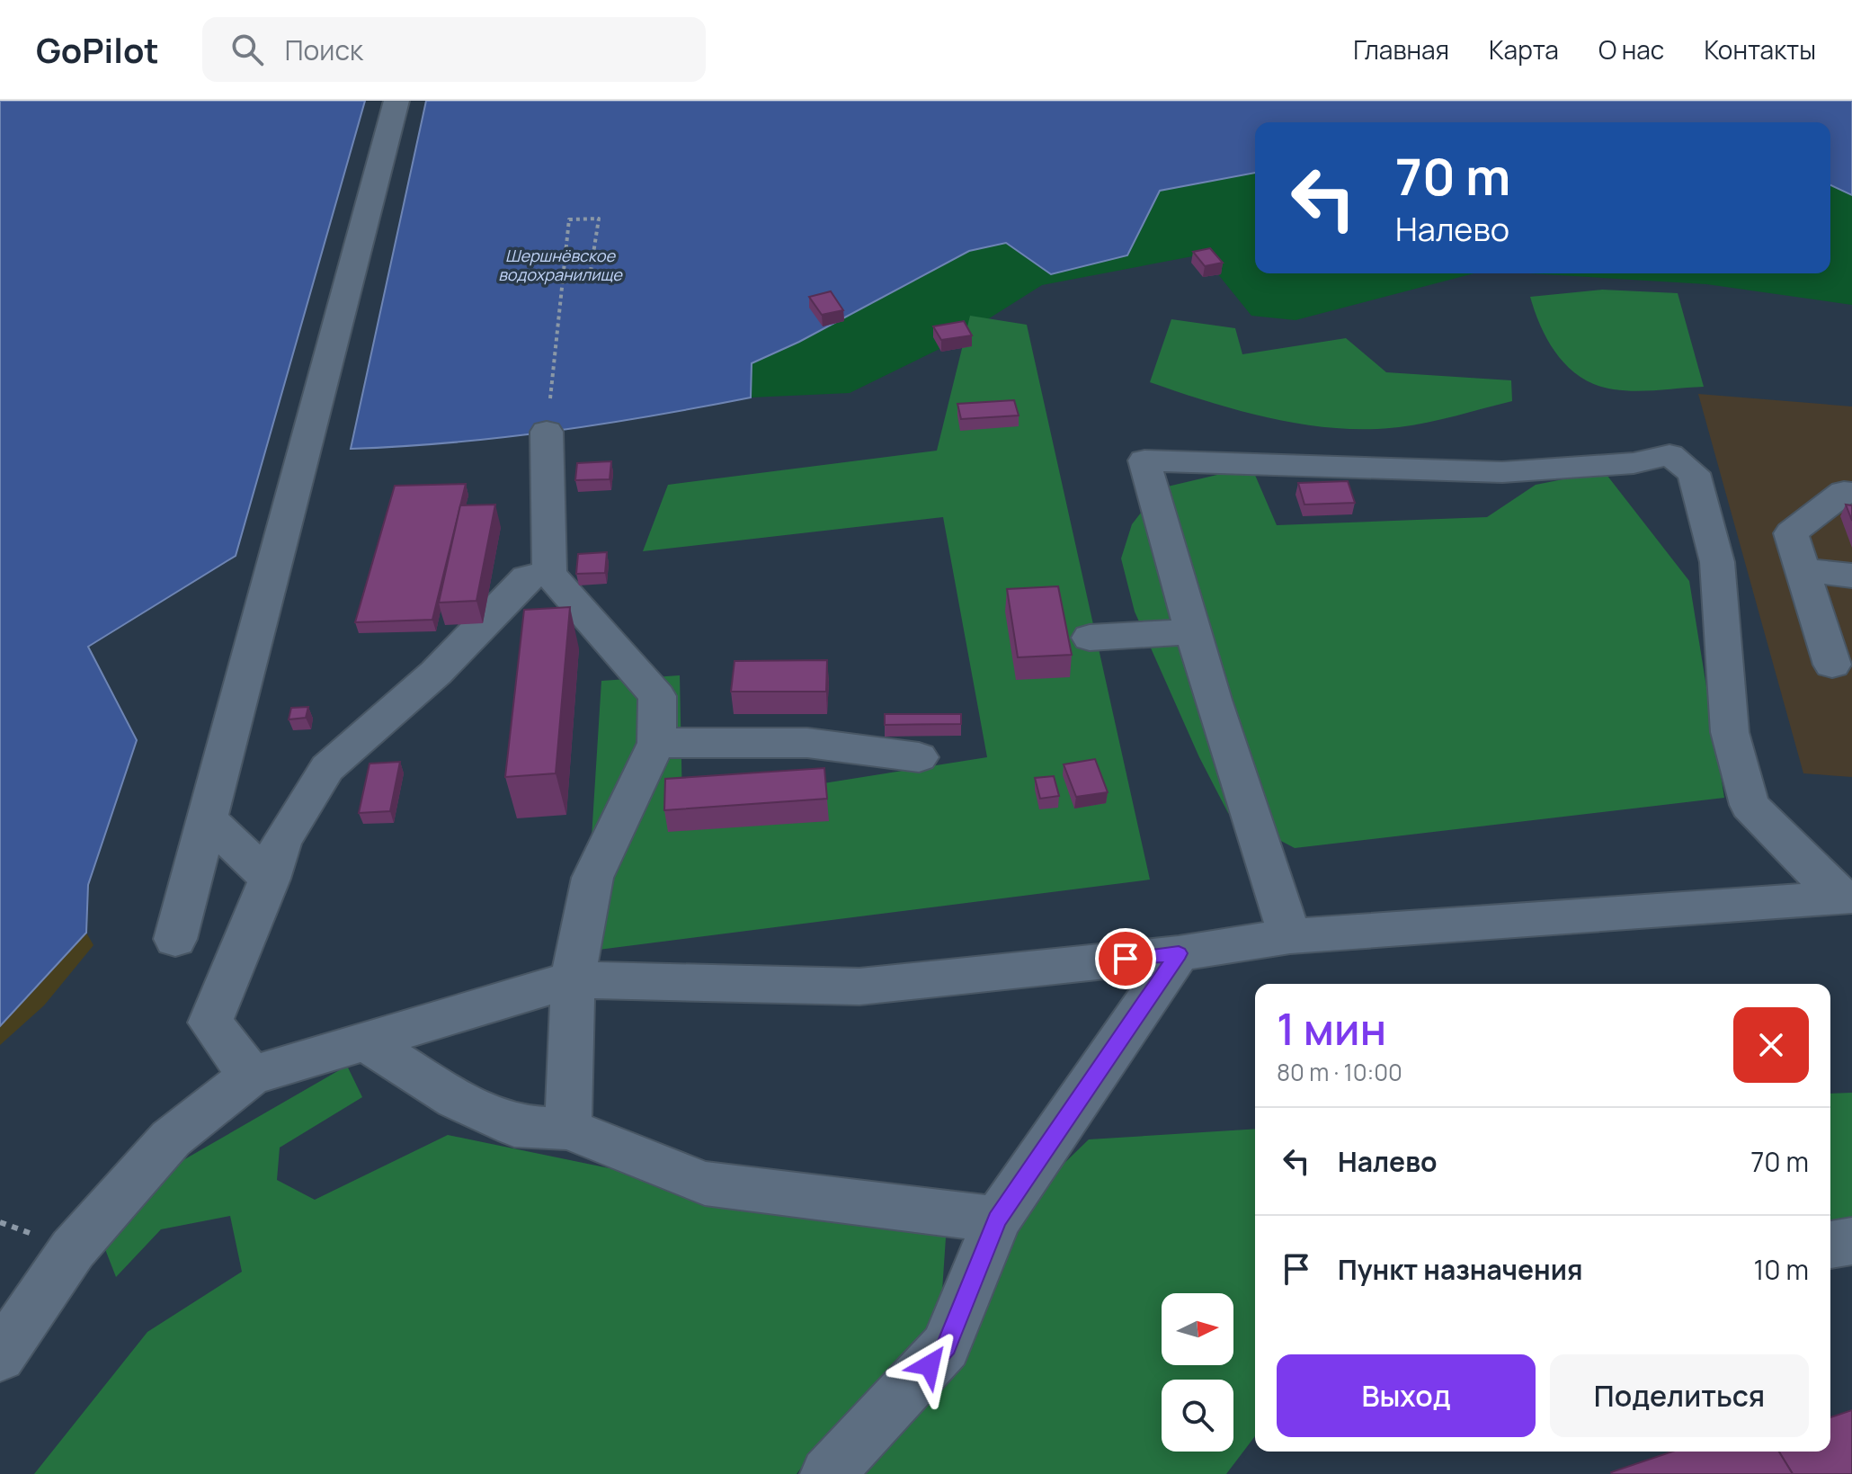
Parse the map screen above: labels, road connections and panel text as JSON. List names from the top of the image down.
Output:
{
  "water": ["Шершнёвское водохранилище"],
  "north": "right",
  "page": {
    "header": "GoPilot",
    "search": "Поиск",
    "nav": [
      "Главная",
      "Карта",
      "О нас",
      "Контакты"
    ],
    "turn": ["70 m", "Налево"],
    "heading": ["1 мин", "80 m · 10:00"],
    "list": [
      {
        "name": "Налево",
        "value": "70 m"
      },
      {
        "name": "Пункт назначения",
        "value": "10 m"
      }
    ],
    "buttons": ["Выход", "Поделиться"]
  }
}
